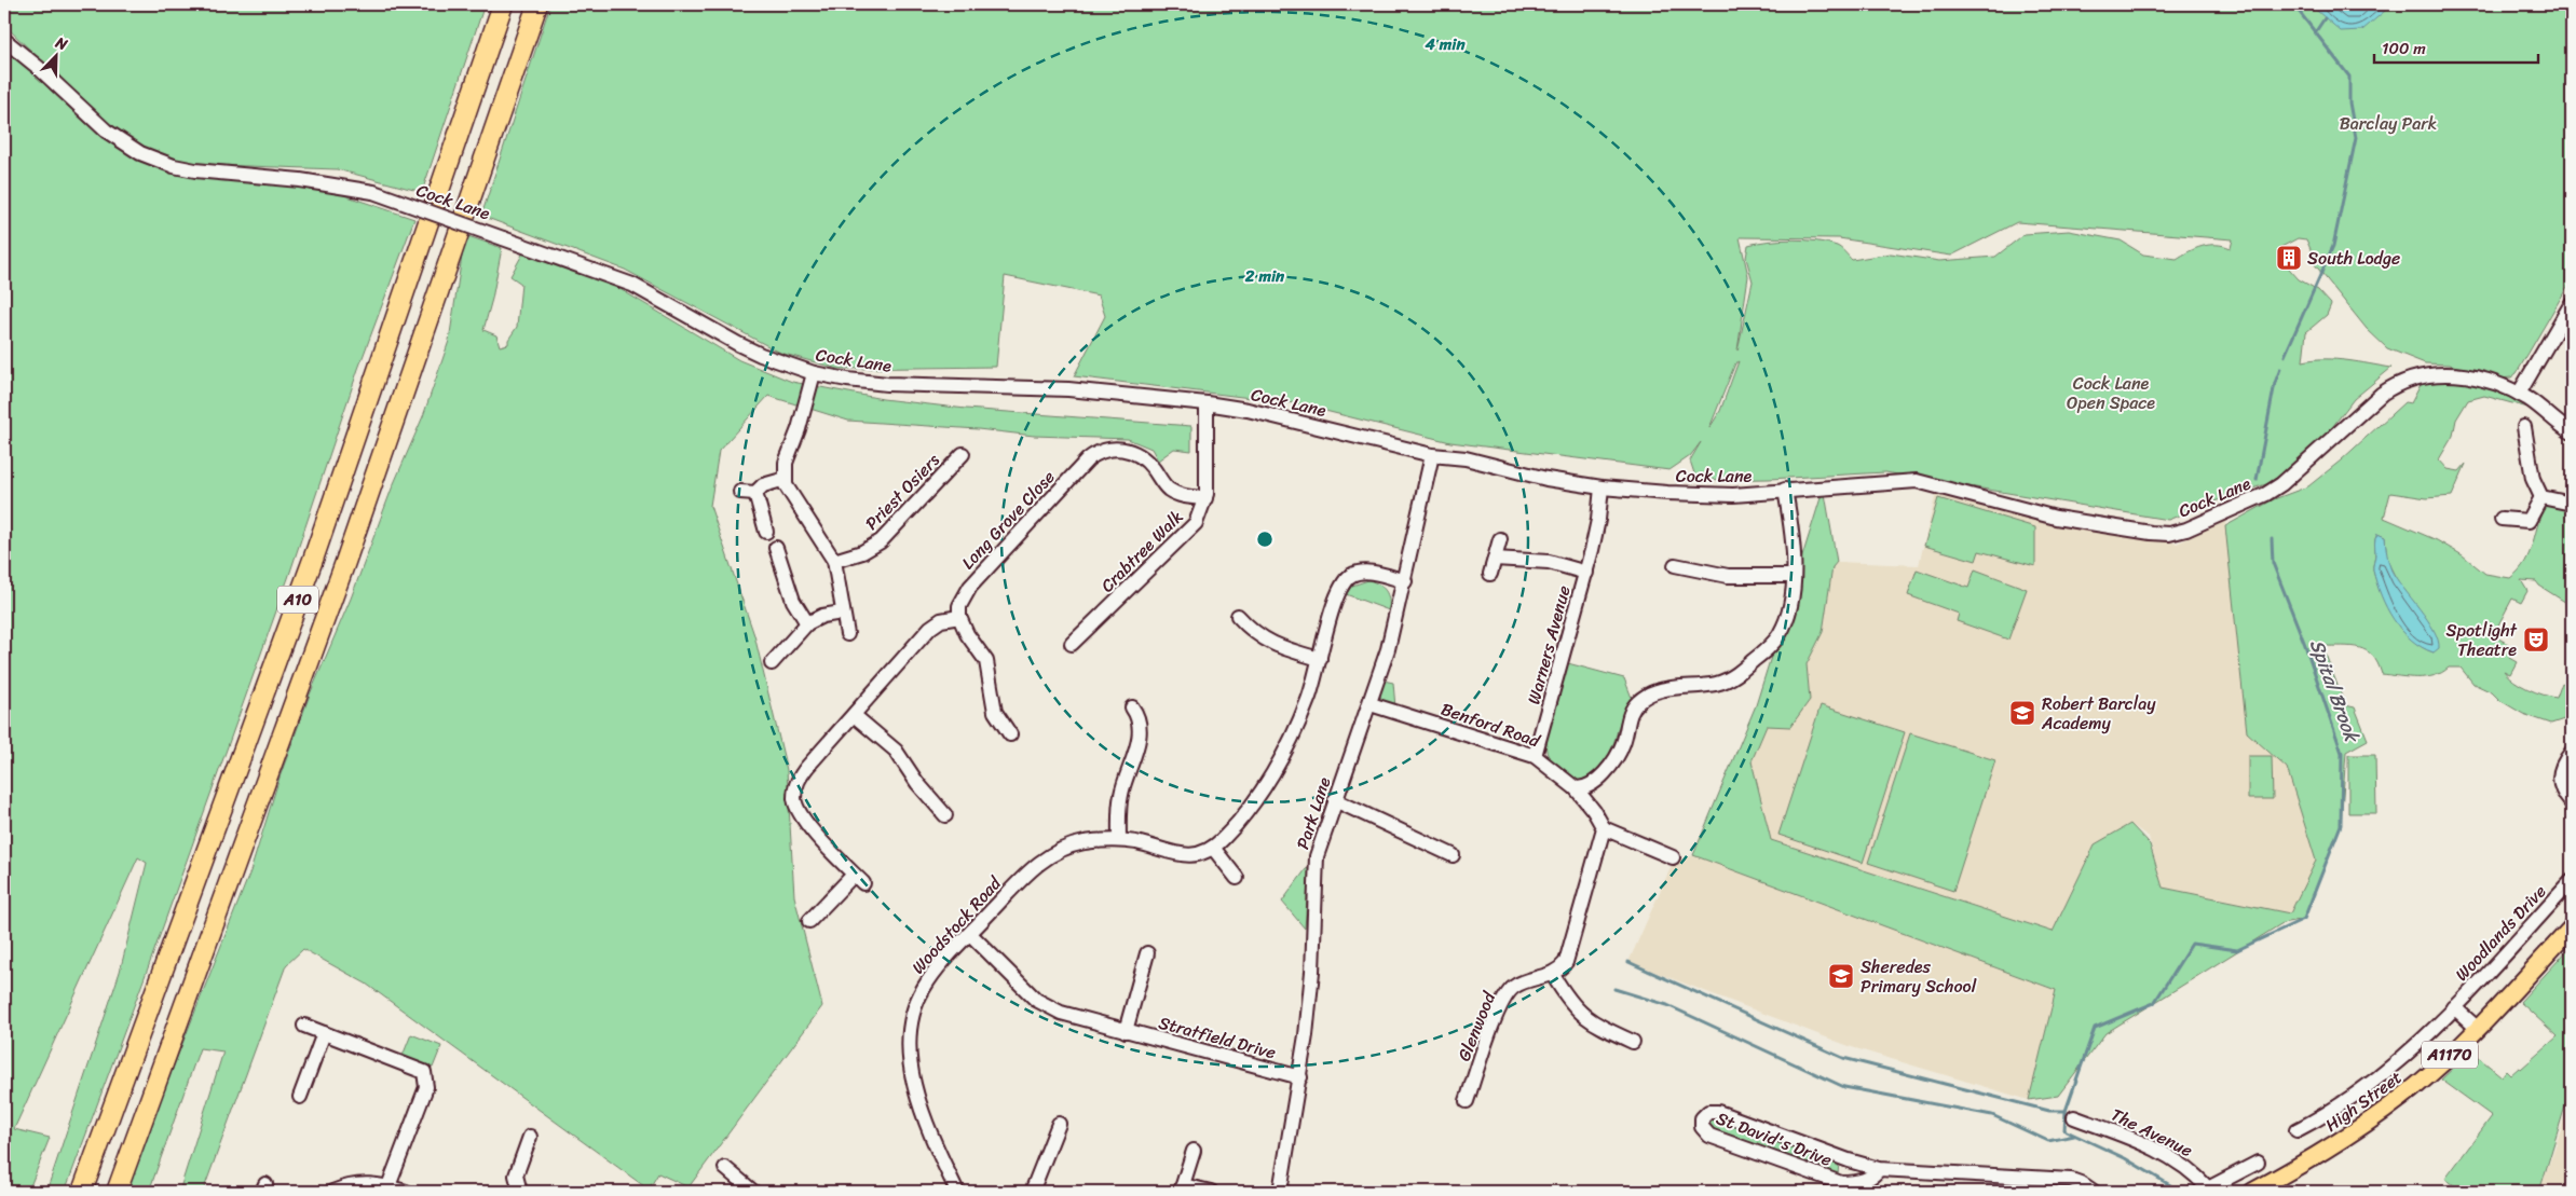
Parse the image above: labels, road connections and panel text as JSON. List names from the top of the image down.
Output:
{
  "streets": {
    "highway": ["A10"],
    "main road": ["A1170", "High Street"],
    "street": [
      "Cock Lane",
      "Priest Osiers",
      "Long Grove Close",
      "Crabtree Walk",
      "Warners Avenue",
      "Benford Road",
      "Park Lane",
      "Woodstock Road",
      "Woodlands Drive",
      "Glenwood",
      "Stratfield Drive",
      "The Avenue",
      "St David's Drive"
    ]
  },
  "crossings": [
    ["Cock Lane", "Crabtree Walk"],
    ["Cock Lane", "Warners Avenue"],
    ["Cock Lane", "Park Lane"],
    ["Long Grove Close", "Crabtree Walk"],
    ["Warners Avenue", "Benford Road"],
    ["Benford Road", "Park Lane"],
    ["Park Lane", "Woodstock Road"],
    ["Park Lane", "Stratfield Drive"],
    ["Woodstock Road", "Stratfield Drive"],
    ["Woodlands Drive", "High Street"]
  ],
  "water": ["Spital Brook"],
  "parks": ["Barclay Park", "Cock Lane Open Space"],
  "places": {
    "building": ["South Lodge"],
    "theatre": ["Spotlight Theatre"],
    "school or university": ["Robert Barclay Academy", "Sheredes Primary School"]
  },
  "scale_bar": "100 m",
  "north": "top right",
  "rings": ["4 min", "2 min"]
}
